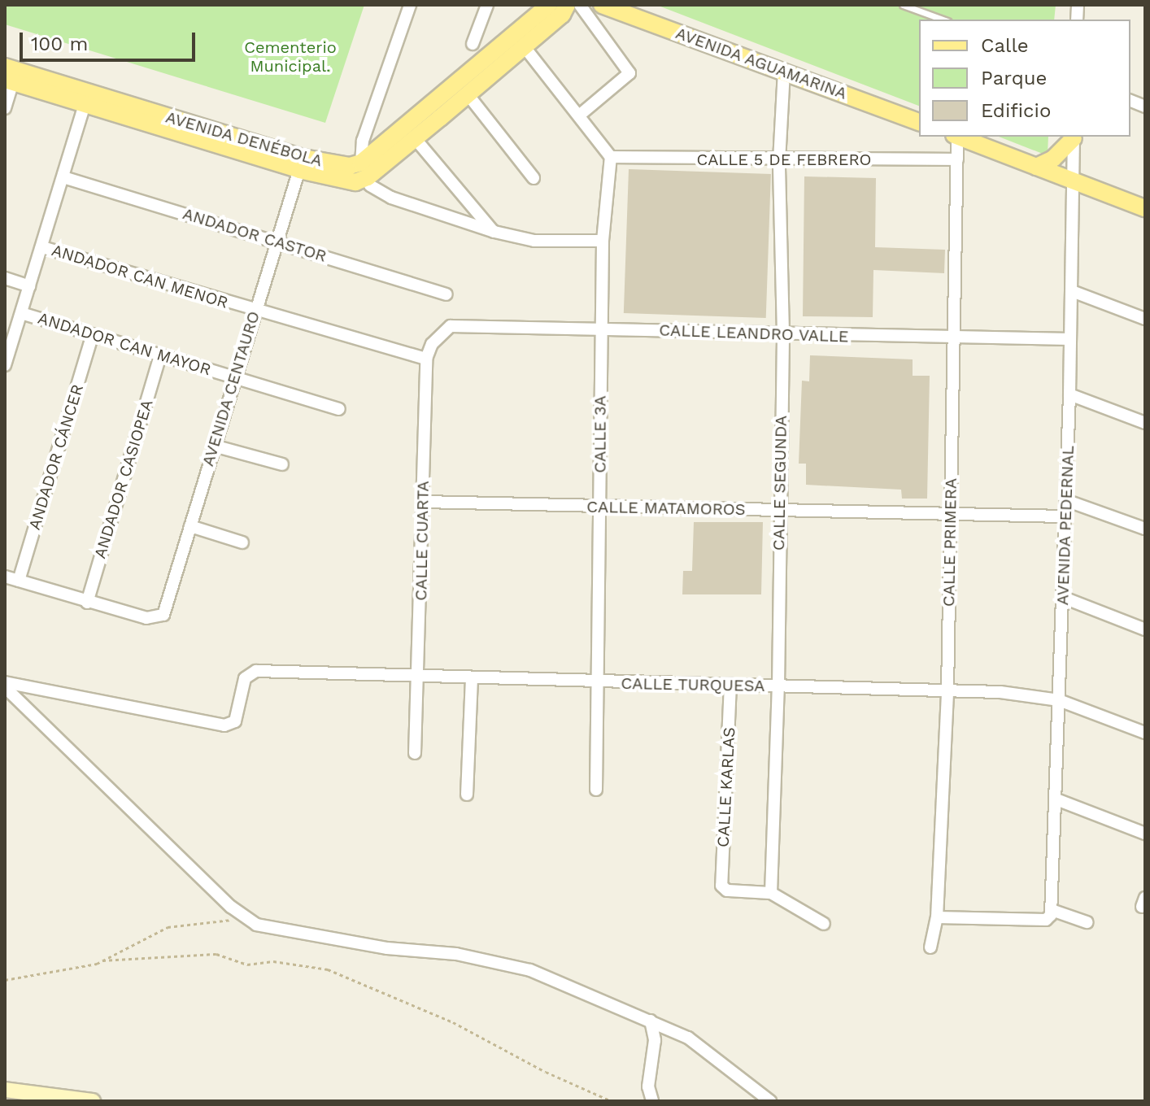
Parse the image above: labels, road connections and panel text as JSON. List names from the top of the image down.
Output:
{
  "streets": {
    "main road": ["AVENIDA AGUAMARINA", "AVENIDA DENÉBOLA"],
    "street": [
      "CALLE 5 DE FEBRERO",
      "ANDADOR CASTOR",
      "ANDADOR CAN MENOR",
      "CALLE LEANDRO VALLE",
      "ANDADOR CAN MAYOR",
      "AVENIDA CENTAURO",
      "CALLE 3A",
      "ANDADOR CÁNCER",
      "ANDADOR CASIOPEA",
      "CALLE SEGUNDA",
      "CALLE MATAMOROS",
      "AVENIDA PEDERNAL",
      "CALLE CUARTA",
      "CALLE PRIMERA",
      "CALLE TURQUESA",
      "CALLE KARLAS"
    ]
  },
  "crossings": [
    ["AVENIDA AGUAMARINA", "CALLE SEGUNDA"],
    ["AVENIDA DENÉBOLA", "AVENIDA CENTAURO"],
    ["CALLE 5 DE FEBRERO", "CALLE 3A"],
    ["CALLE 5 DE FEBRERO", "CALLE SEGUNDA"],
    ["CALLE 5 DE FEBRERO", "CALLE PRIMERA"],
    ["ANDADOR CASTOR", "AVENIDA CENTAURO"],
    ["ANDADOR CAN MENOR", "AVENIDA CENTAURO"],
    ["ANDADOR CAN MENOR", "CALLE CUARTA"],
    ["CALLE LEANDRO VALLE", "CALLE 3A"],
    ["CALLE LEANDRO VALLE", "CALLE SEGUNDA"],
    ["CALLE LEANDRO VALLE", "AVENIDA PEDERNAL"],
    ["CALLE LEANDRO VALLE", "CALLE CUARTA"],
    ["CALLE LEANDRO VALLE", "CALLE PRIMERA"],
    ["ANDADOR CAN MAYOR", "AVENIDA CENTAURO"],
    ["ANDADOR CAN MAYOR", "ANDADOR CÁNCER"],
    ["ANDADOR CAN MAYOR", "ANDADOR CASIOPEA"],
    ["AVENIDA CENTAURO", "ANDADOR CASIOPEA"],
    ["CALLE 3A", "CALLE MATAMOROS"],
    ["CALLE 3A", "CALLE TURQUESA"],
    ["CALLE SEGUNDA", "CALLE MATAMOROS"],
    ["CALLE SEGUNDA", "CALLE TURQUESA"],
    ["CALLE SEGUNDA", "CALLE KARLAS"],
    ["CALLE MATAMOROS", "AVENIDA PEDERNAL"],
    ["CALLE MATAMOROS", "CALLE CUARTA"],
    ["CALLE MATAMOROS", "CALLE PRIMERA"],
    ["AVENIDA PEDERNAL", "CALLE TURQUESA"],
    ["CALLE CUARTA", "CALLE TURQUESA"],
    ["CALLE PRIMERA", "CALLE TURQUESA"],
    ["CALLE TURQUESA", "CALLE KARLAS"]
  ],
  "parks": ["Cementerio Municipal."],
  "legend": ["Calle", "Parque", "Edificio"],
  "scale_bar": "100 m"
}
